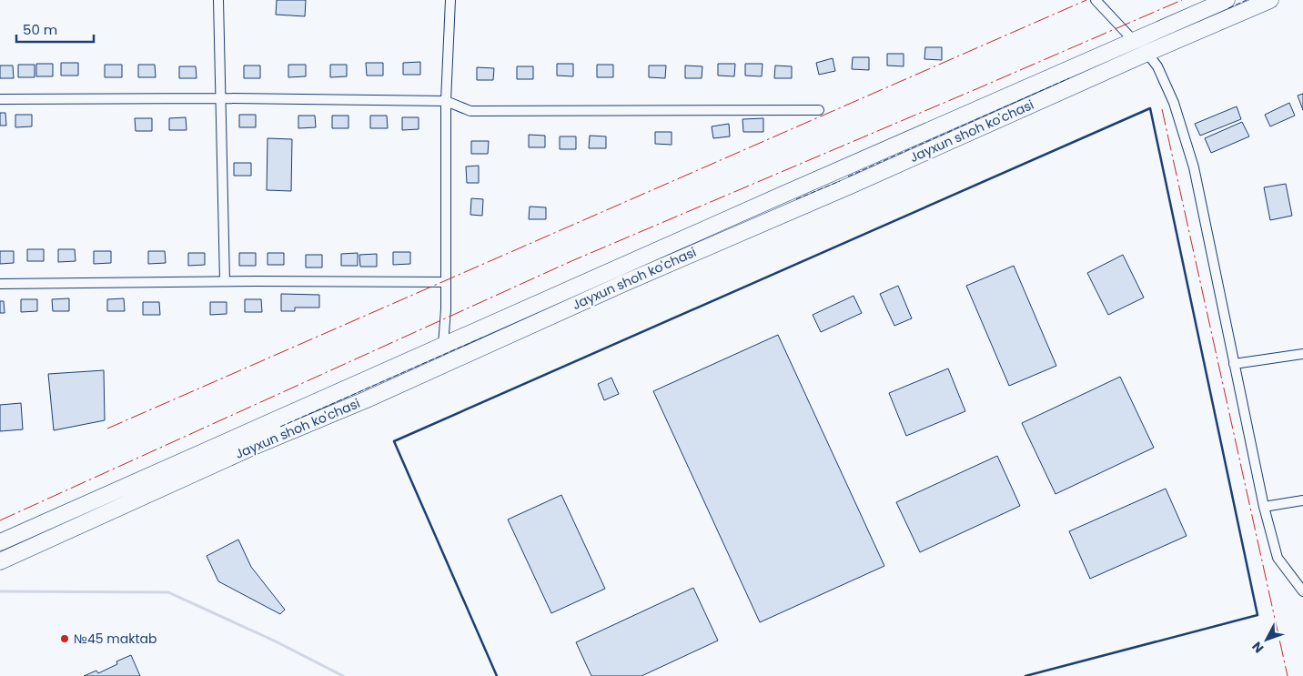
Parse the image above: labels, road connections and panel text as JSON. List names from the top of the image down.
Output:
{
  "streets": {
    "highway": ["Jayxun shoh ko'chasi"]
  },
  "places": ["№45 maktab"],
  "scale_bar": "50 m",
  "north": "bottom left"
}
